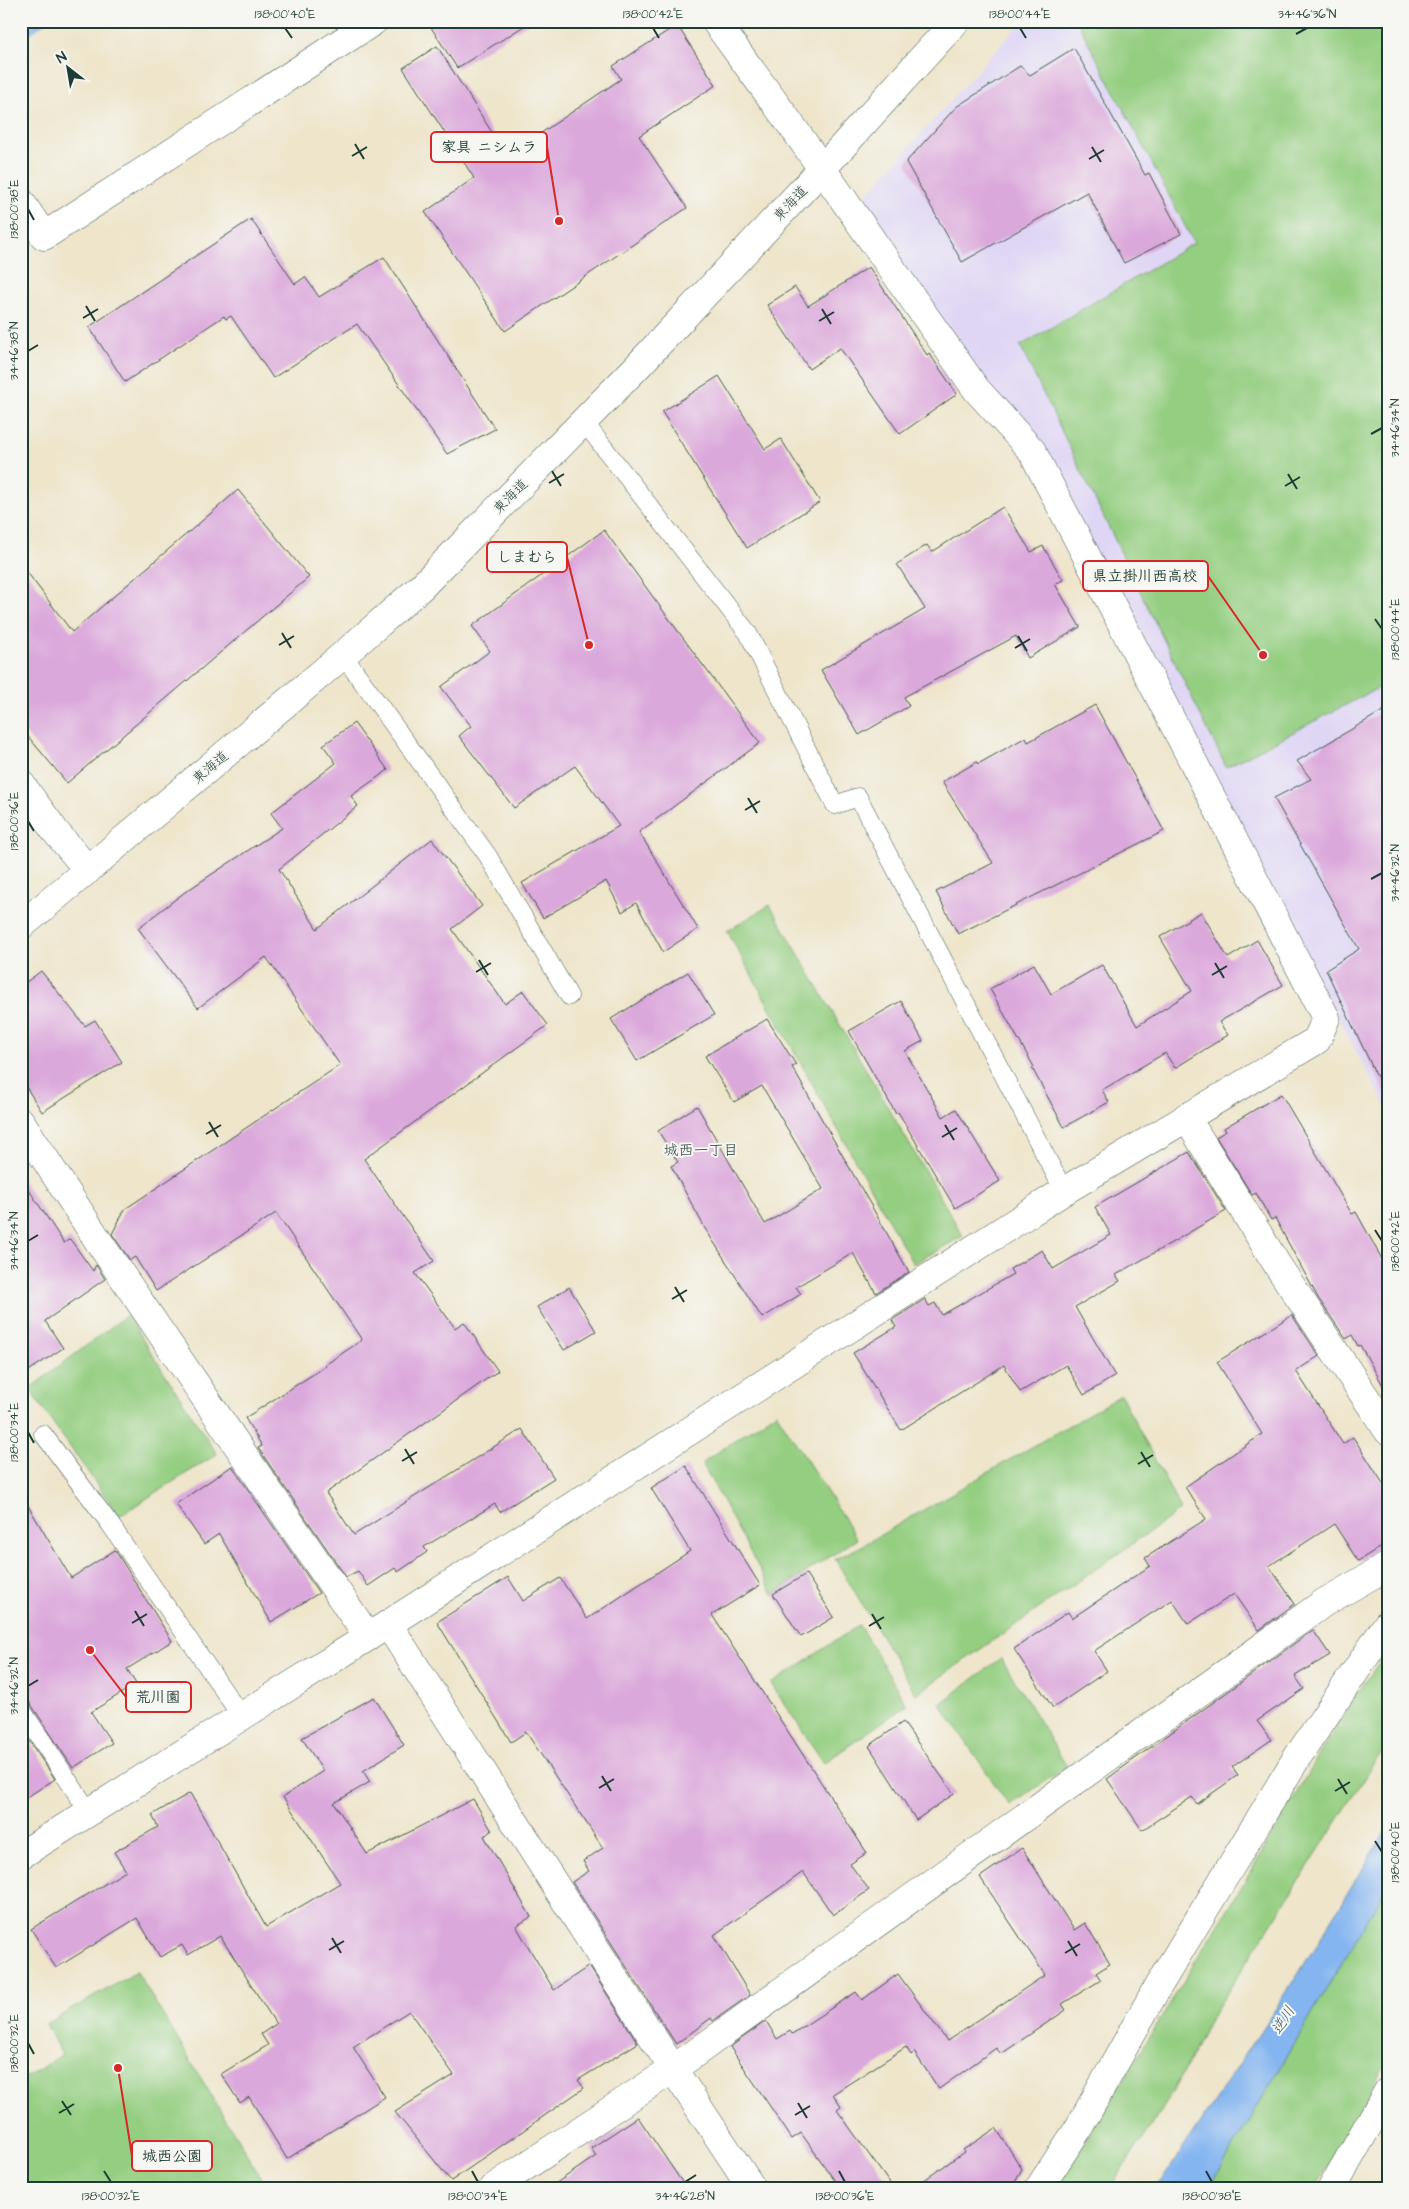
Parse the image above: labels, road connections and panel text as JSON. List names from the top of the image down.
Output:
{
  "streets": {
    "street": ["東海道"]
  },
  "districts": ["城西一丁目"],
  "water": ["逆川"],
  "places": [
    "家具 ニシムラ",
    "しまむら",
    "県立掛川西高校",
    "荒川園",
    "城西公園"
  ],
  "north": "top left",
  "coordinates": [
    "138°00'40\"E",
    "138°00'42\"E",
    "138°00'44\"E",
    "34°46'36\"N",
    "138°00'38\"E",
    "34°46'38\"N",
    "34°46'34\"N",
    "138°00'36\"E",
    "34°46'32\"N",
    "138°00'34\"E",
    "138°00'32\"E",
    "34°46'28\"N"
  ]
}
